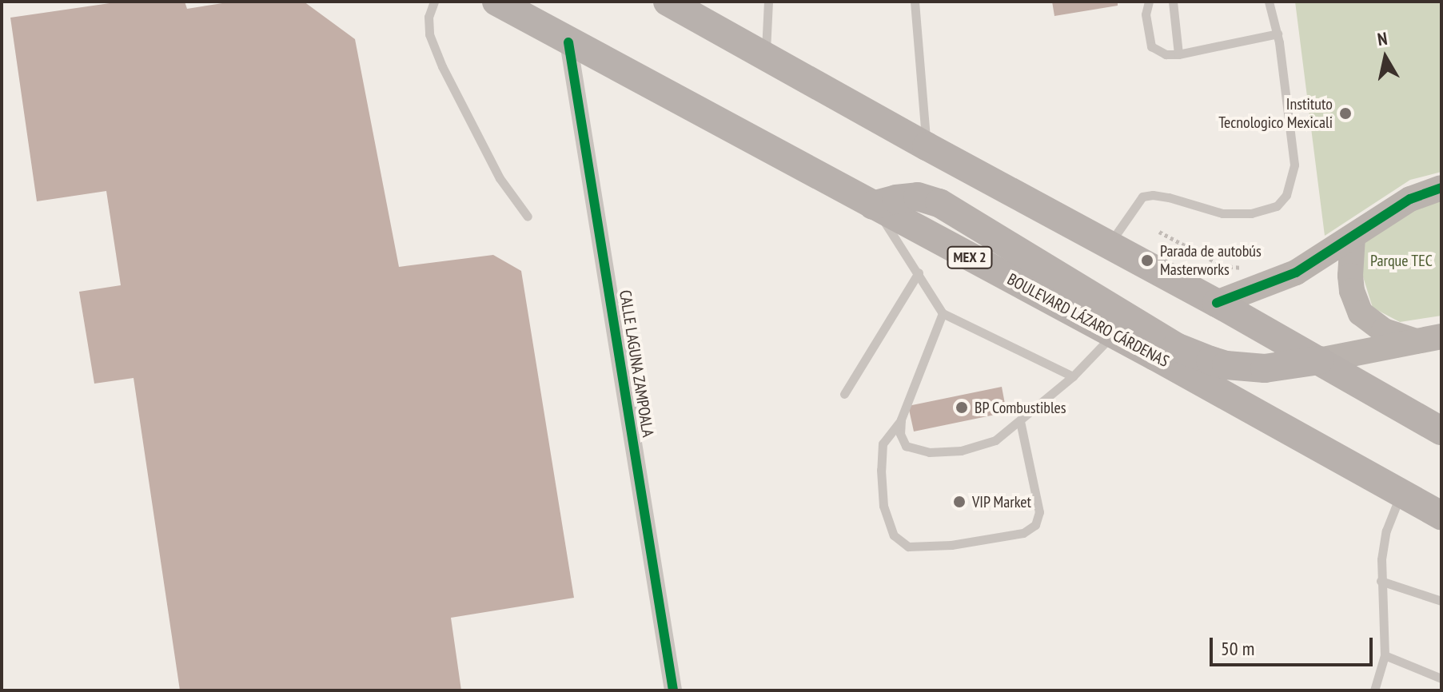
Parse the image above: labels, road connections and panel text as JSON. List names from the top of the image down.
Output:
{
  "streets": {
    "main road": ["MEX 2", "BOULEVARD LÁZARO CÁRDENAS"],
    "street": ["CALLE LAGUNA ZAMPOALA"]
  },
  "crossings": [
    ["BOULEVARD LÁZARO CÁRDENAS", "CALLE LAGUNA ZAMPOALA"]
  ],
  "parks": ["Parque TEC"],
  "places": [
    "Instituto Tecnologico Mexicali",
    "Parada de autobús Masterworks",
    "BP Combustibles",
    "VIP Market"
  ],
  "scale_bar": "50 m",
  "north": "top"
}
